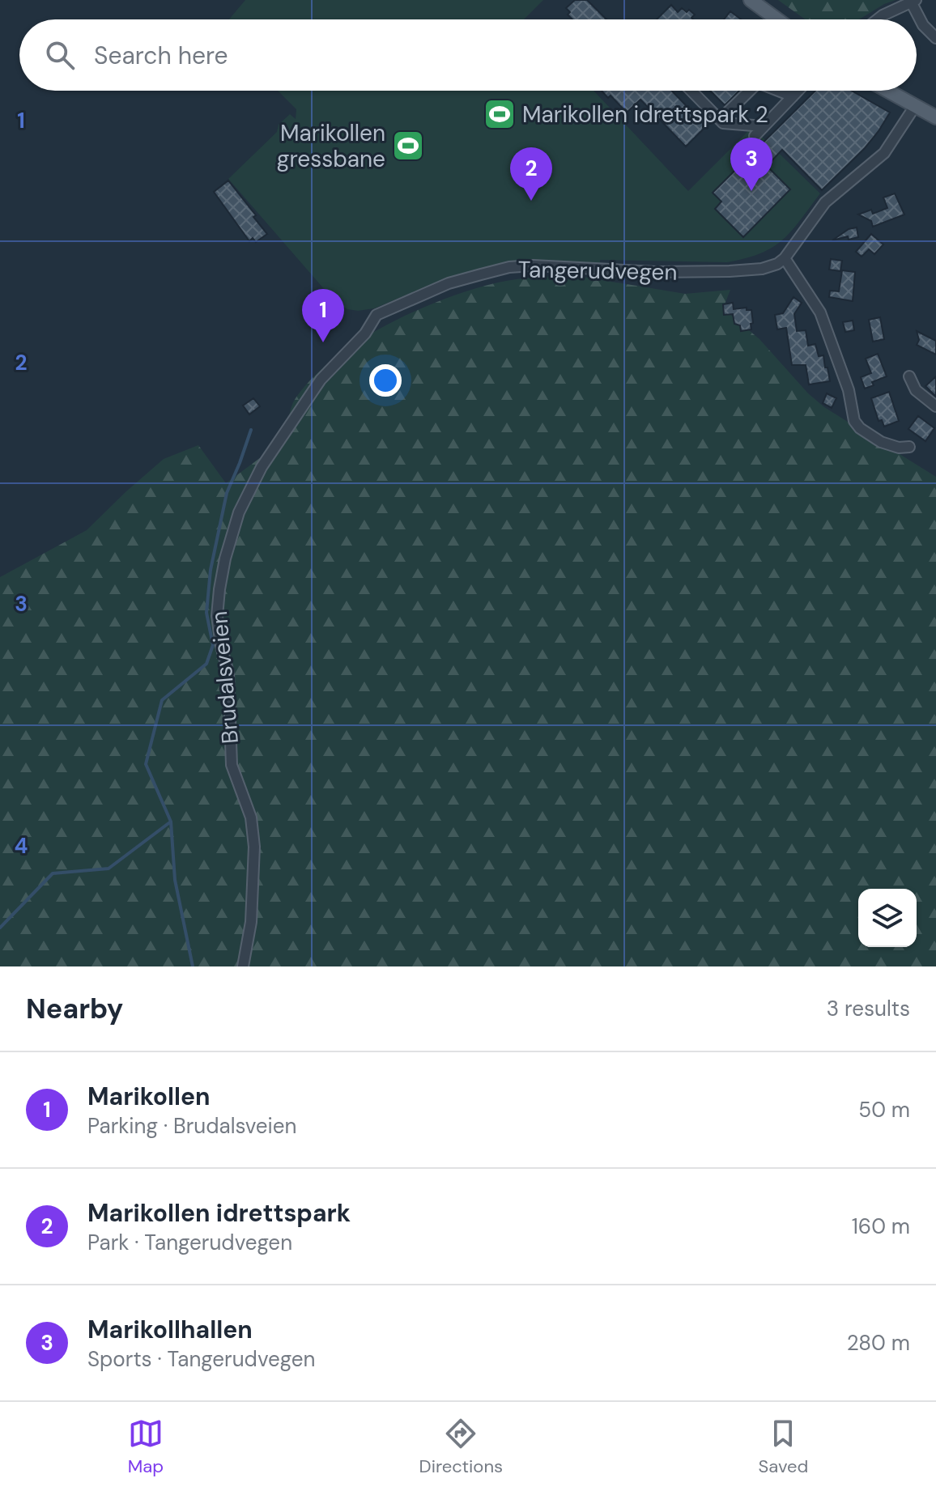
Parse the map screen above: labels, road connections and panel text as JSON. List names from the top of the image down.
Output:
{
  "streets": {
    "street": ["Tangerudvegen", "Brudalsveien"]
  },
  "crossings": [
    ["Tangerudvegen", "Brudalsveien"]
  ],
  "places": {
    "sports": ["Marikollen idrettspark 2", "Marikollen gressbane"]
  },
  "page": {
    "search": "Search here",
    "pins": ["3", "2", "1"],
    "heading": ["Nearby", "3 results"],
    "list": [
      {
        "mark": "1",
        "name": "Marikollen",
        "note": "Parking · Brudalsveien",
        "value": "50 m"
      },
      {
        "mark": "2",
        "name": "Marikollen idrettspark",
        "note": "Park · Tangerudvegen",
        "value": "160 m"
      },
      {
        "mark": "3",
        "name": "Marikollhallen",
        "note": "Sports · Tangerudvegen",
        "value": "280 m"
      }
    ],
    "nav": ["Map", "Directions", "Saved"]
  },
  "grid": {
    "rows": [
      "1",
      "2",
      "3",
      "4"
    ]
  }
}
